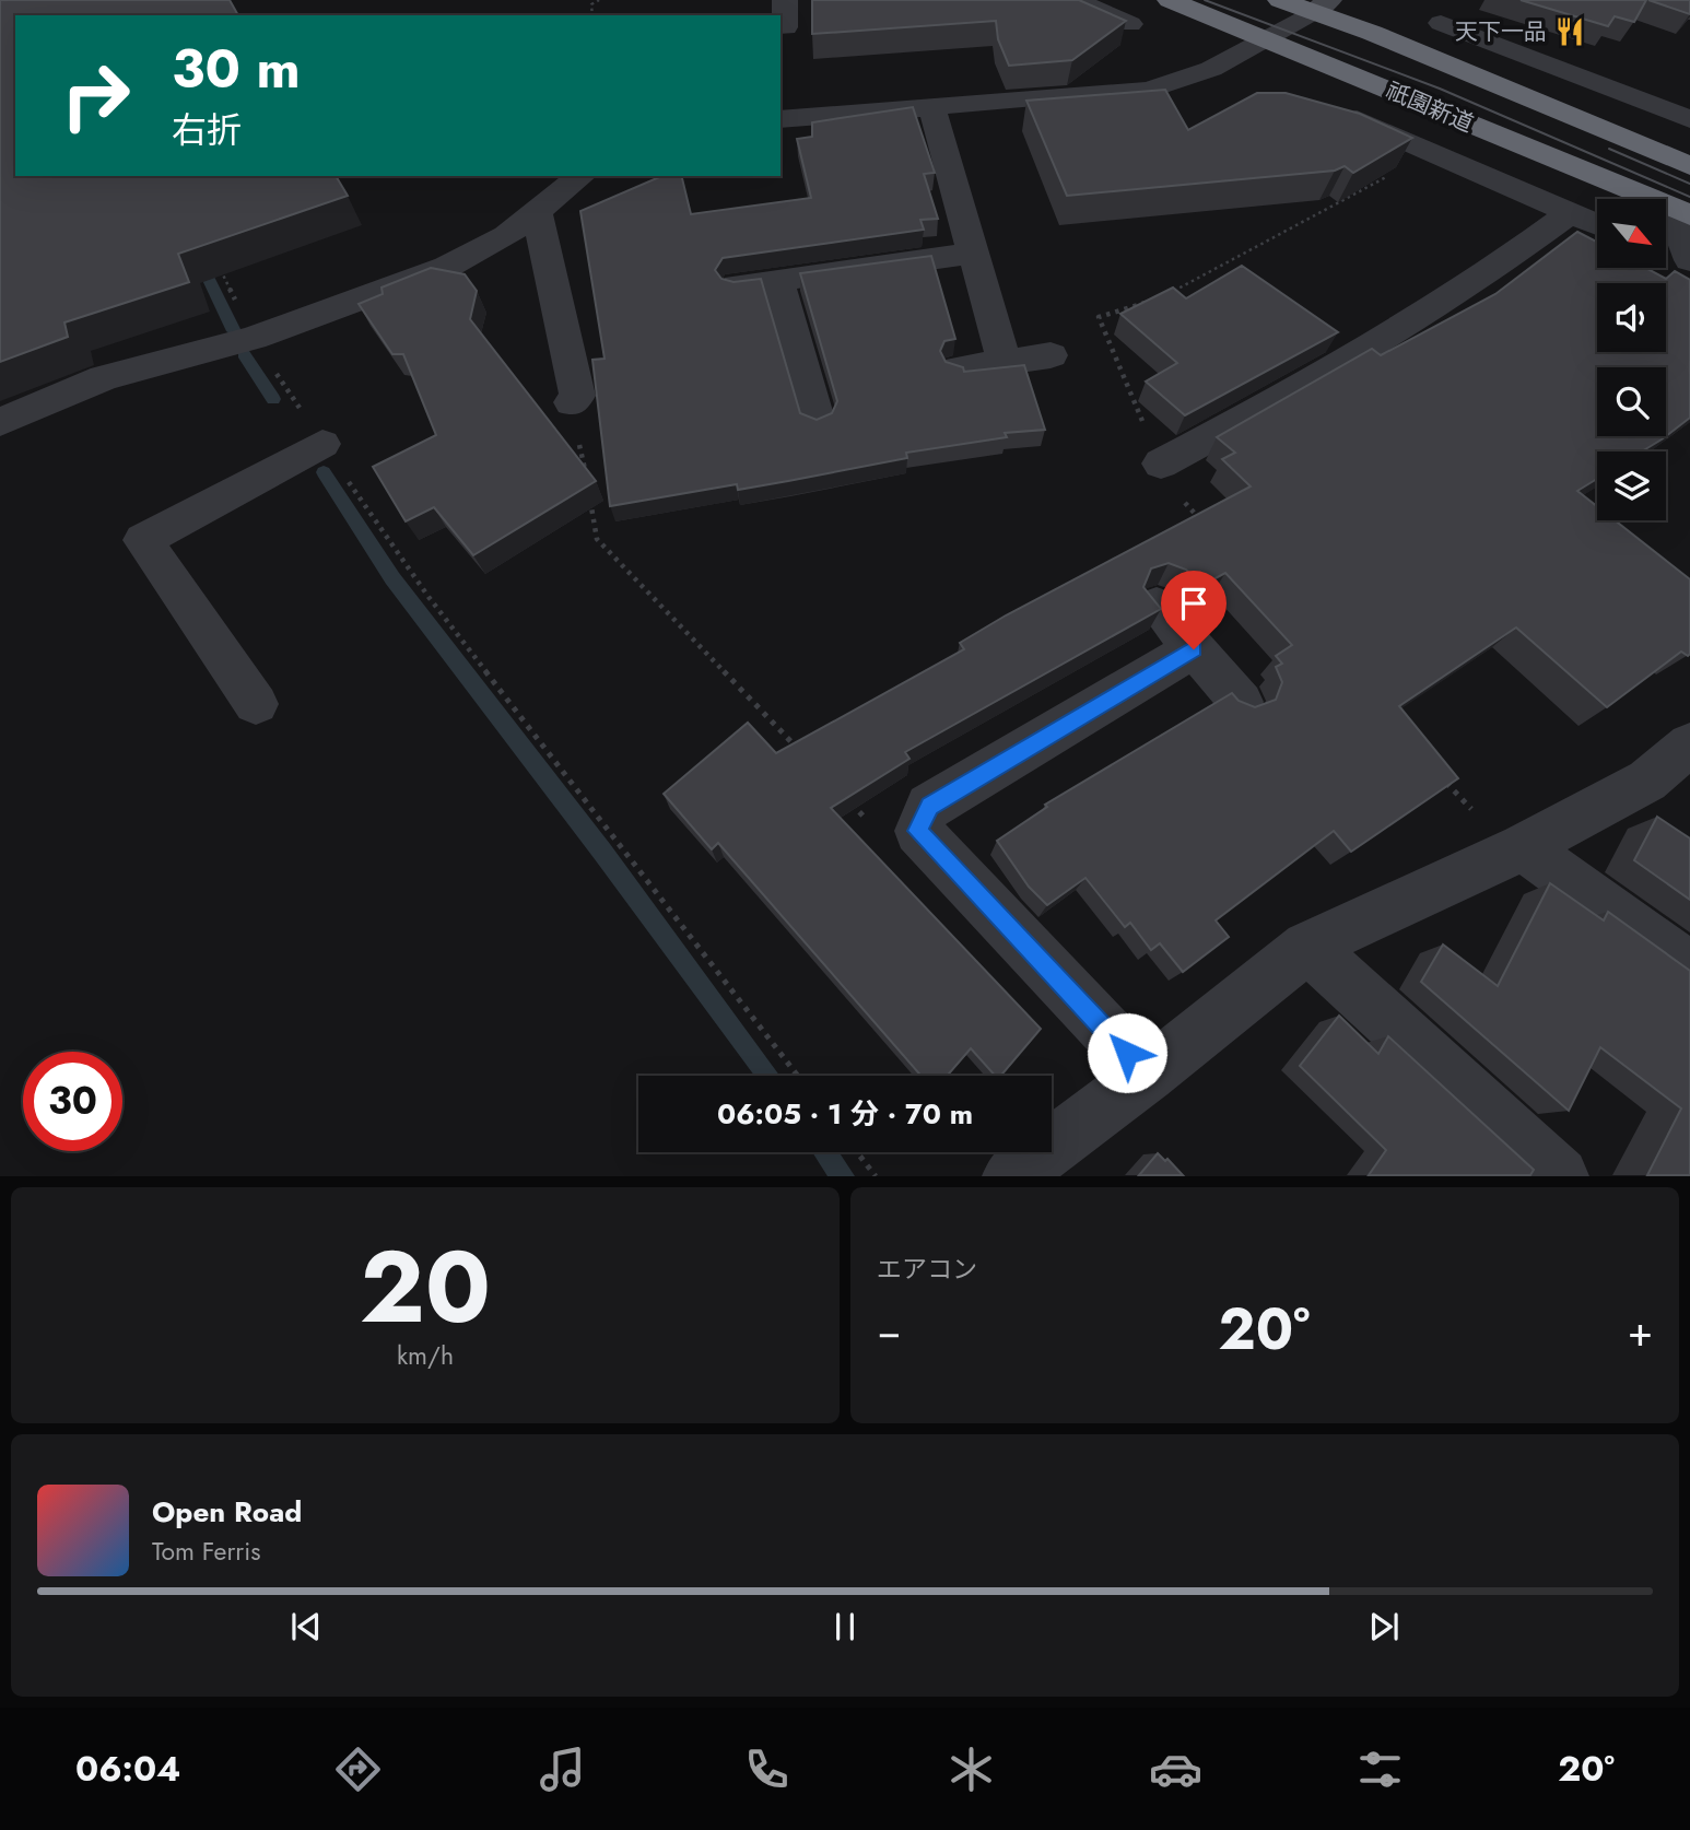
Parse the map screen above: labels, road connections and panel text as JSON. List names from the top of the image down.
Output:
{
  "streets": {
    "highway": ["祇園新道"]
  },
  "places": {
    "restaurant": ["天下一品"]
  },
  "north": "bottom right",
  "page": {
    "turn": ["30 m", "右折"],
    "limit": "30",
    "trip": "06:05 · 1 分 · 70 m",
    "tile": [
      ["20", "km/h"],
      "エアコン"
    ],
    "heat": ["−", "20°", "+"],
    "song": ["Open Road", "Tom Ferris"],
    "tabs": ["06:04", "20°"]
  }
}
